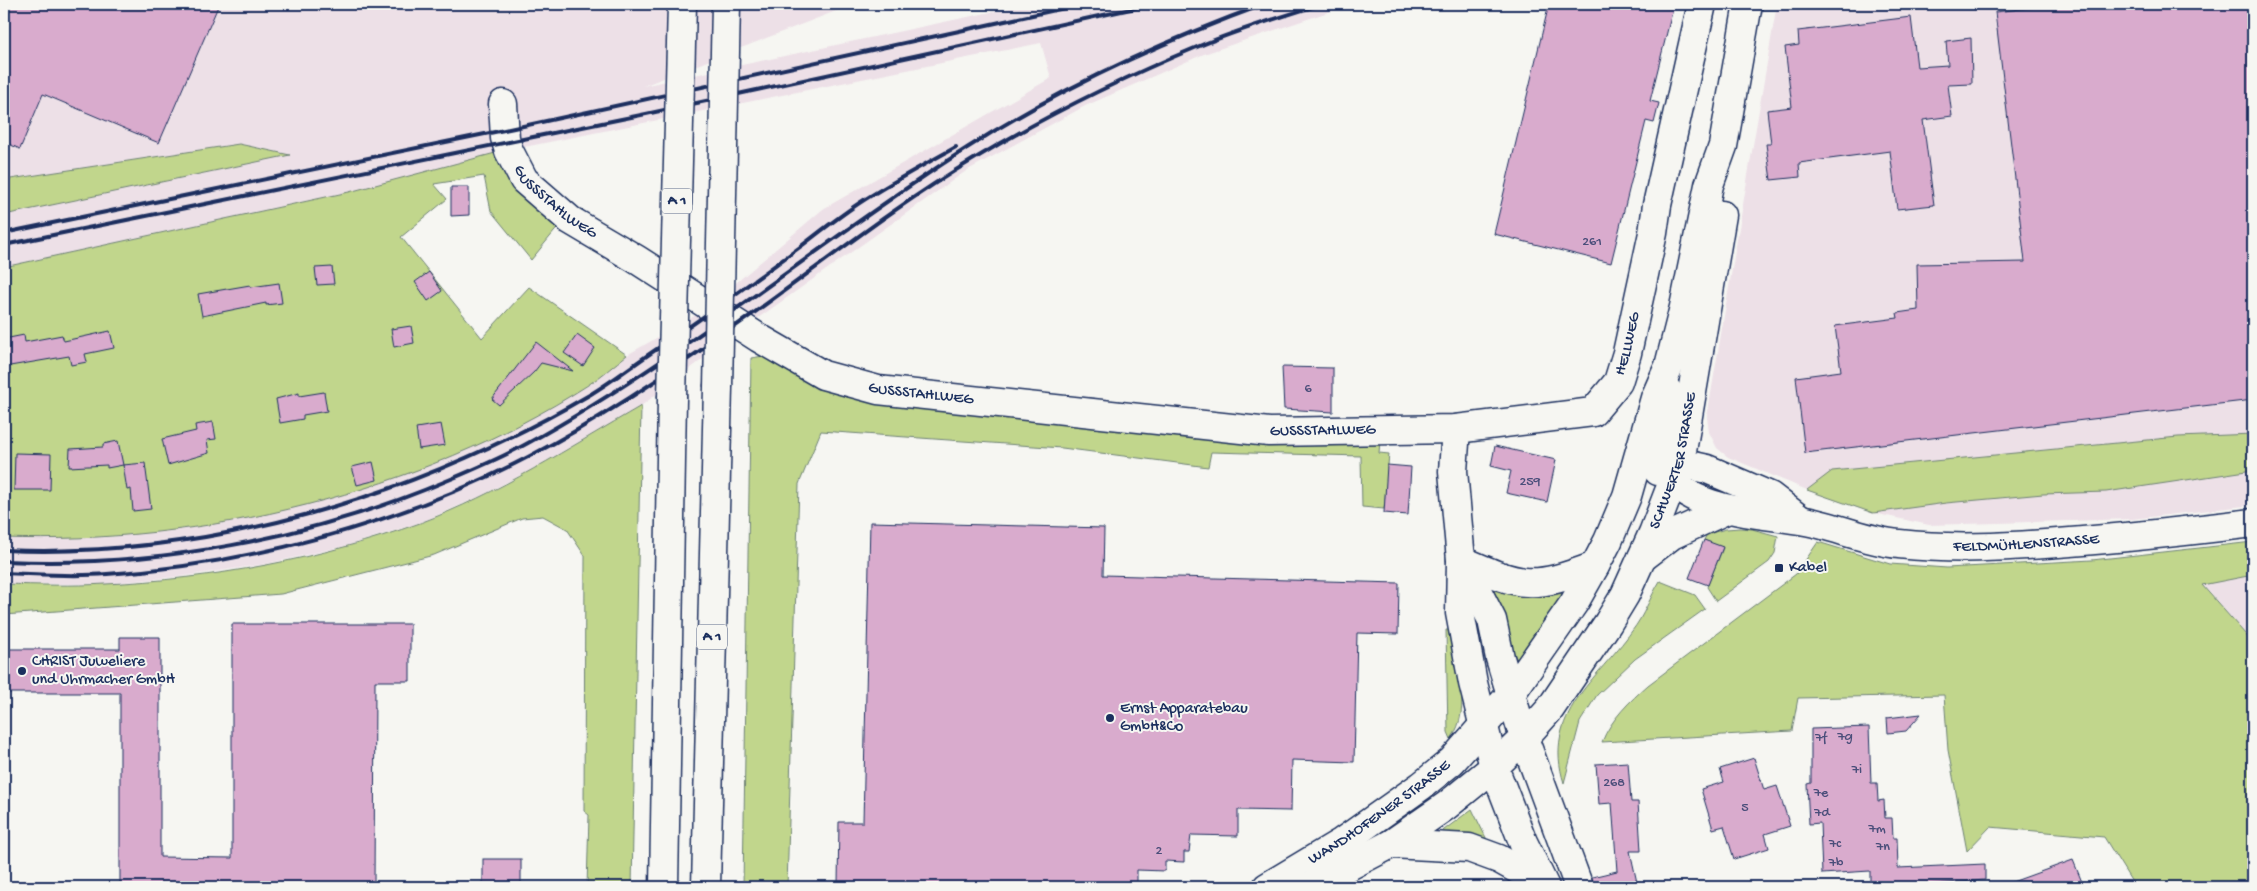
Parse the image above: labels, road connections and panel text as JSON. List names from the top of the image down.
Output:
{
  "streets": {
    "main road": [
      "GUSSSTAHLWEG",
      "A 1",
      "HELLWEG",
      "SCHWERTER STRASSE",
      "FELDMÜHLENSTRASSE",
      "WANDHOFENER STRASSE"
    ]
  },
  "crossings": [
    ["GUSSSTAHLWEG", "HELLWEG"],
    ["SCHWERTER STRASSE", "FELDMÜHLENSTRASSE"],
    ["SCHWERTER STRASSE", "WANDHOFENER STRASSE"]
  ],
  "places": {
    "transit": ["Kabel"],
    "other": ["CHRIST Juweliere und Uhrmacher GmbH", "Ernst Apparatebau GmbH&Co"]
  },
  "house_numbers": [
    "261",
    "6",
    "259",
    "7g",
    "7f",
    "7i",
    "268",
    "7e",
    "5",
    "7d",
    "7m",
    "7c",
    "7n",
    "2",
    "7b"
  ]
}
